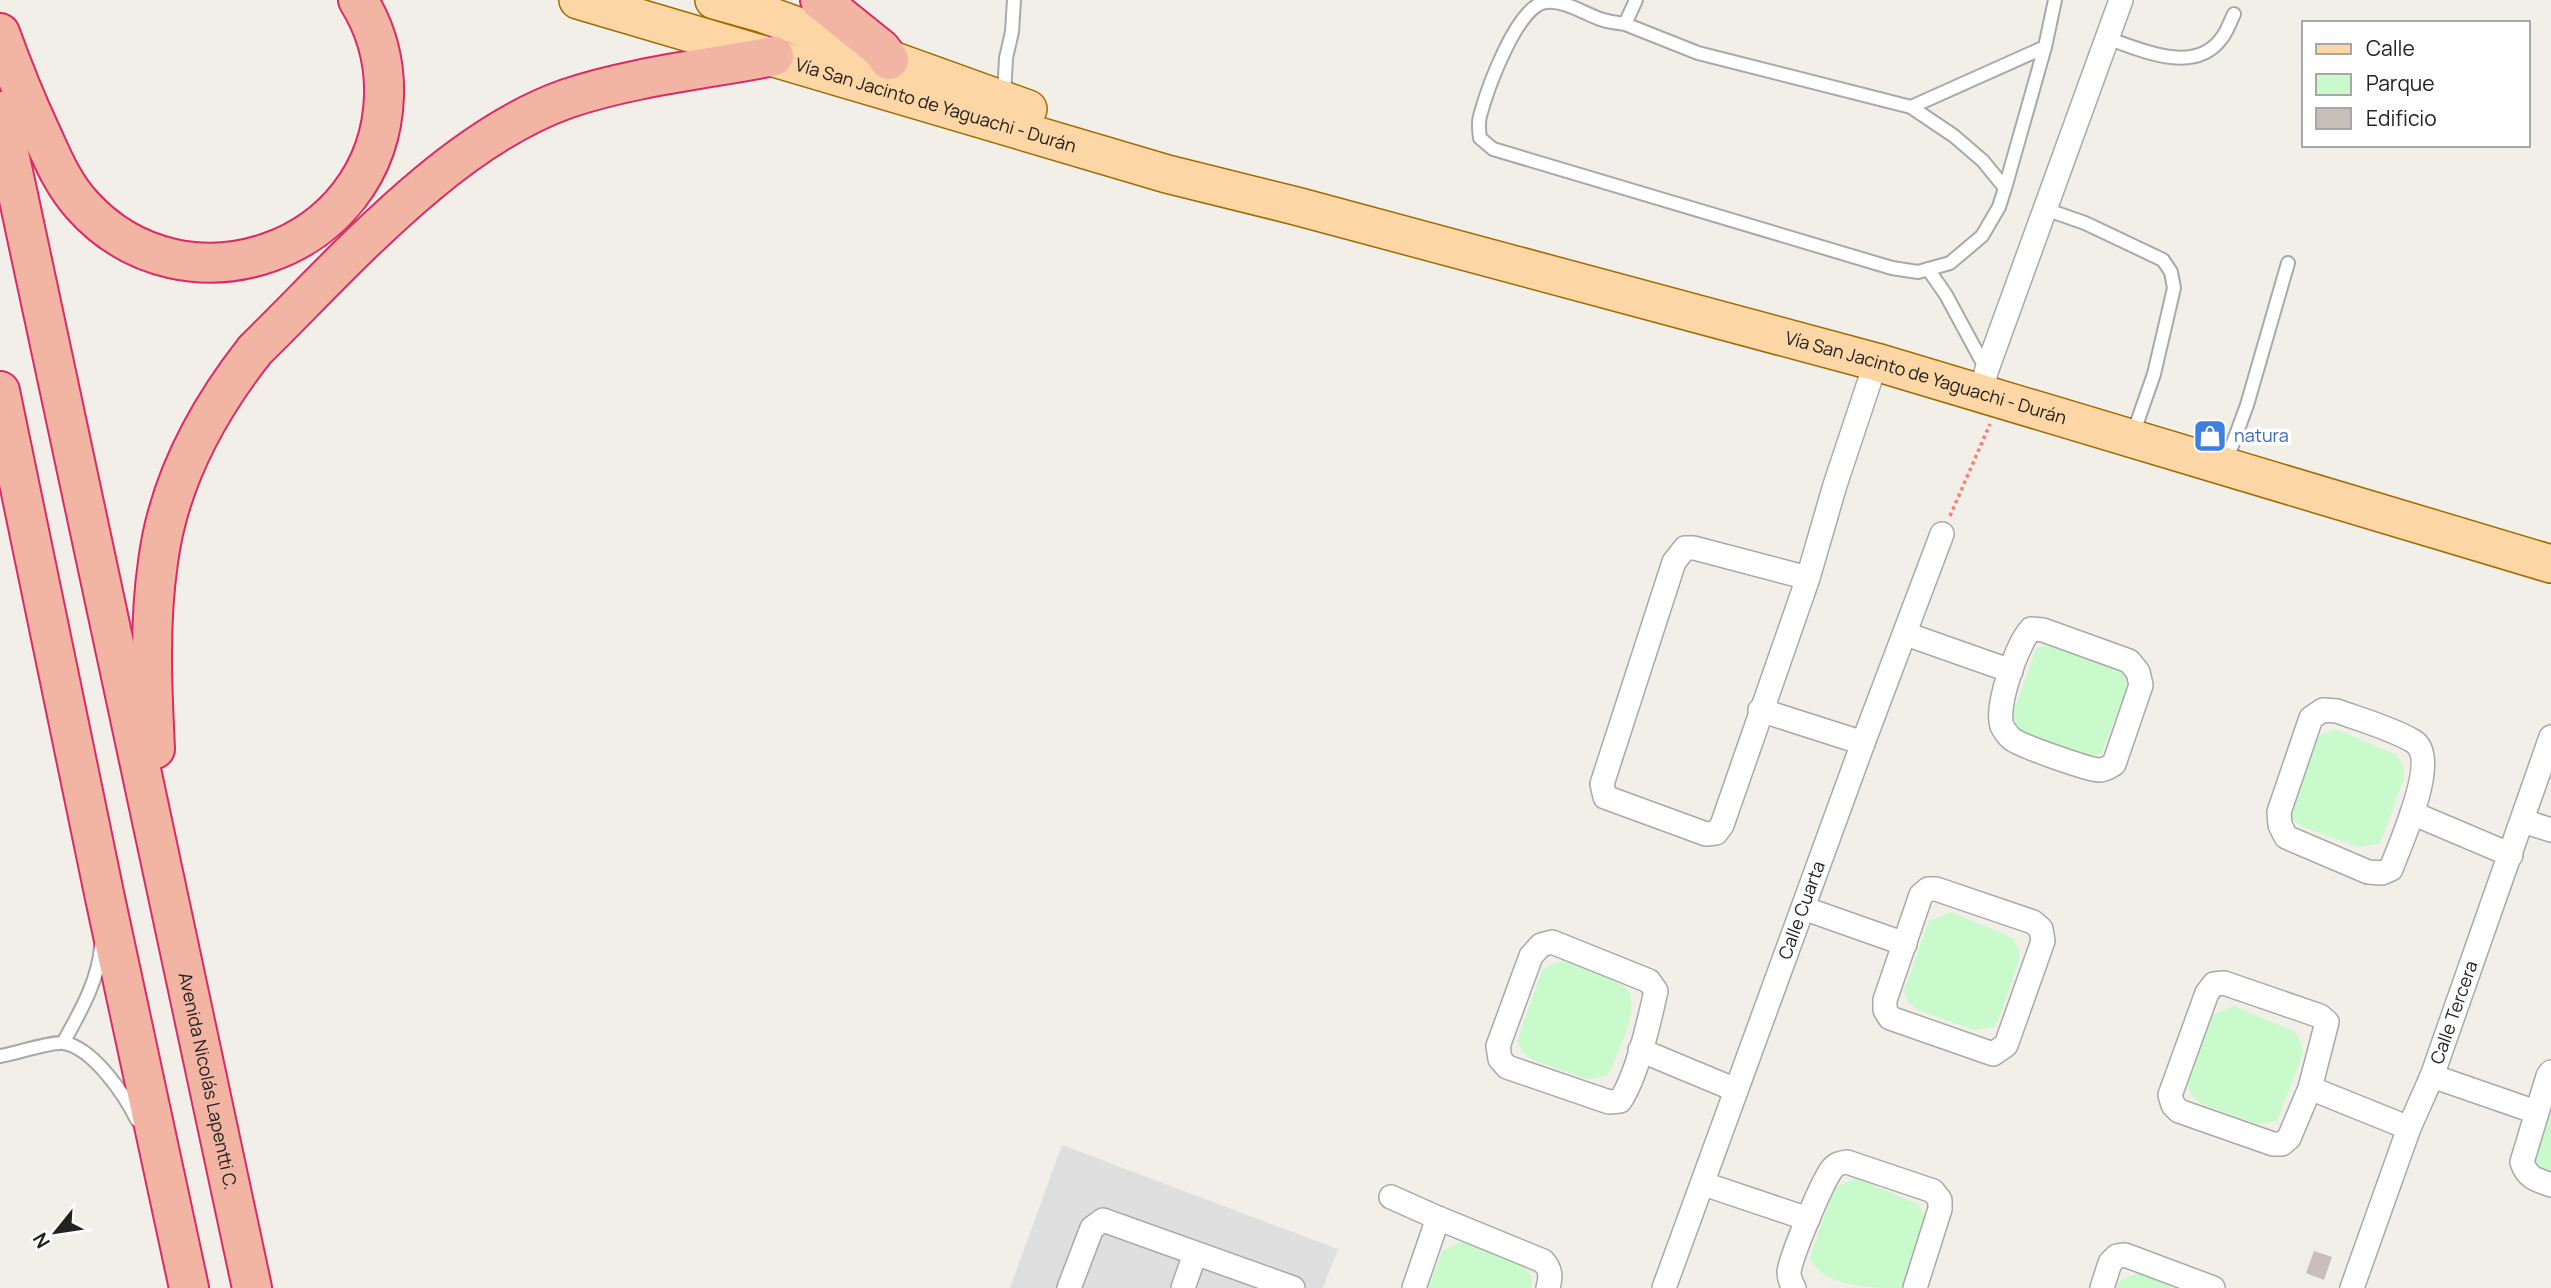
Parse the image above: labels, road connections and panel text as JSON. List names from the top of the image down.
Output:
{
  "streets": {
    "highway": ["Avenida Nicolás Lapentti C."],
    "main road": ["Vía San Jacinto de Yaguachi - Durán"],
    "street": ["Calle Cuarta", "Calle Tercera"]
  },
  "places": {
    "shop": ["natura"]
  },
  "legend": ["Calle", "Parque", "Edificio"],
  "north": "bottom left"
}
